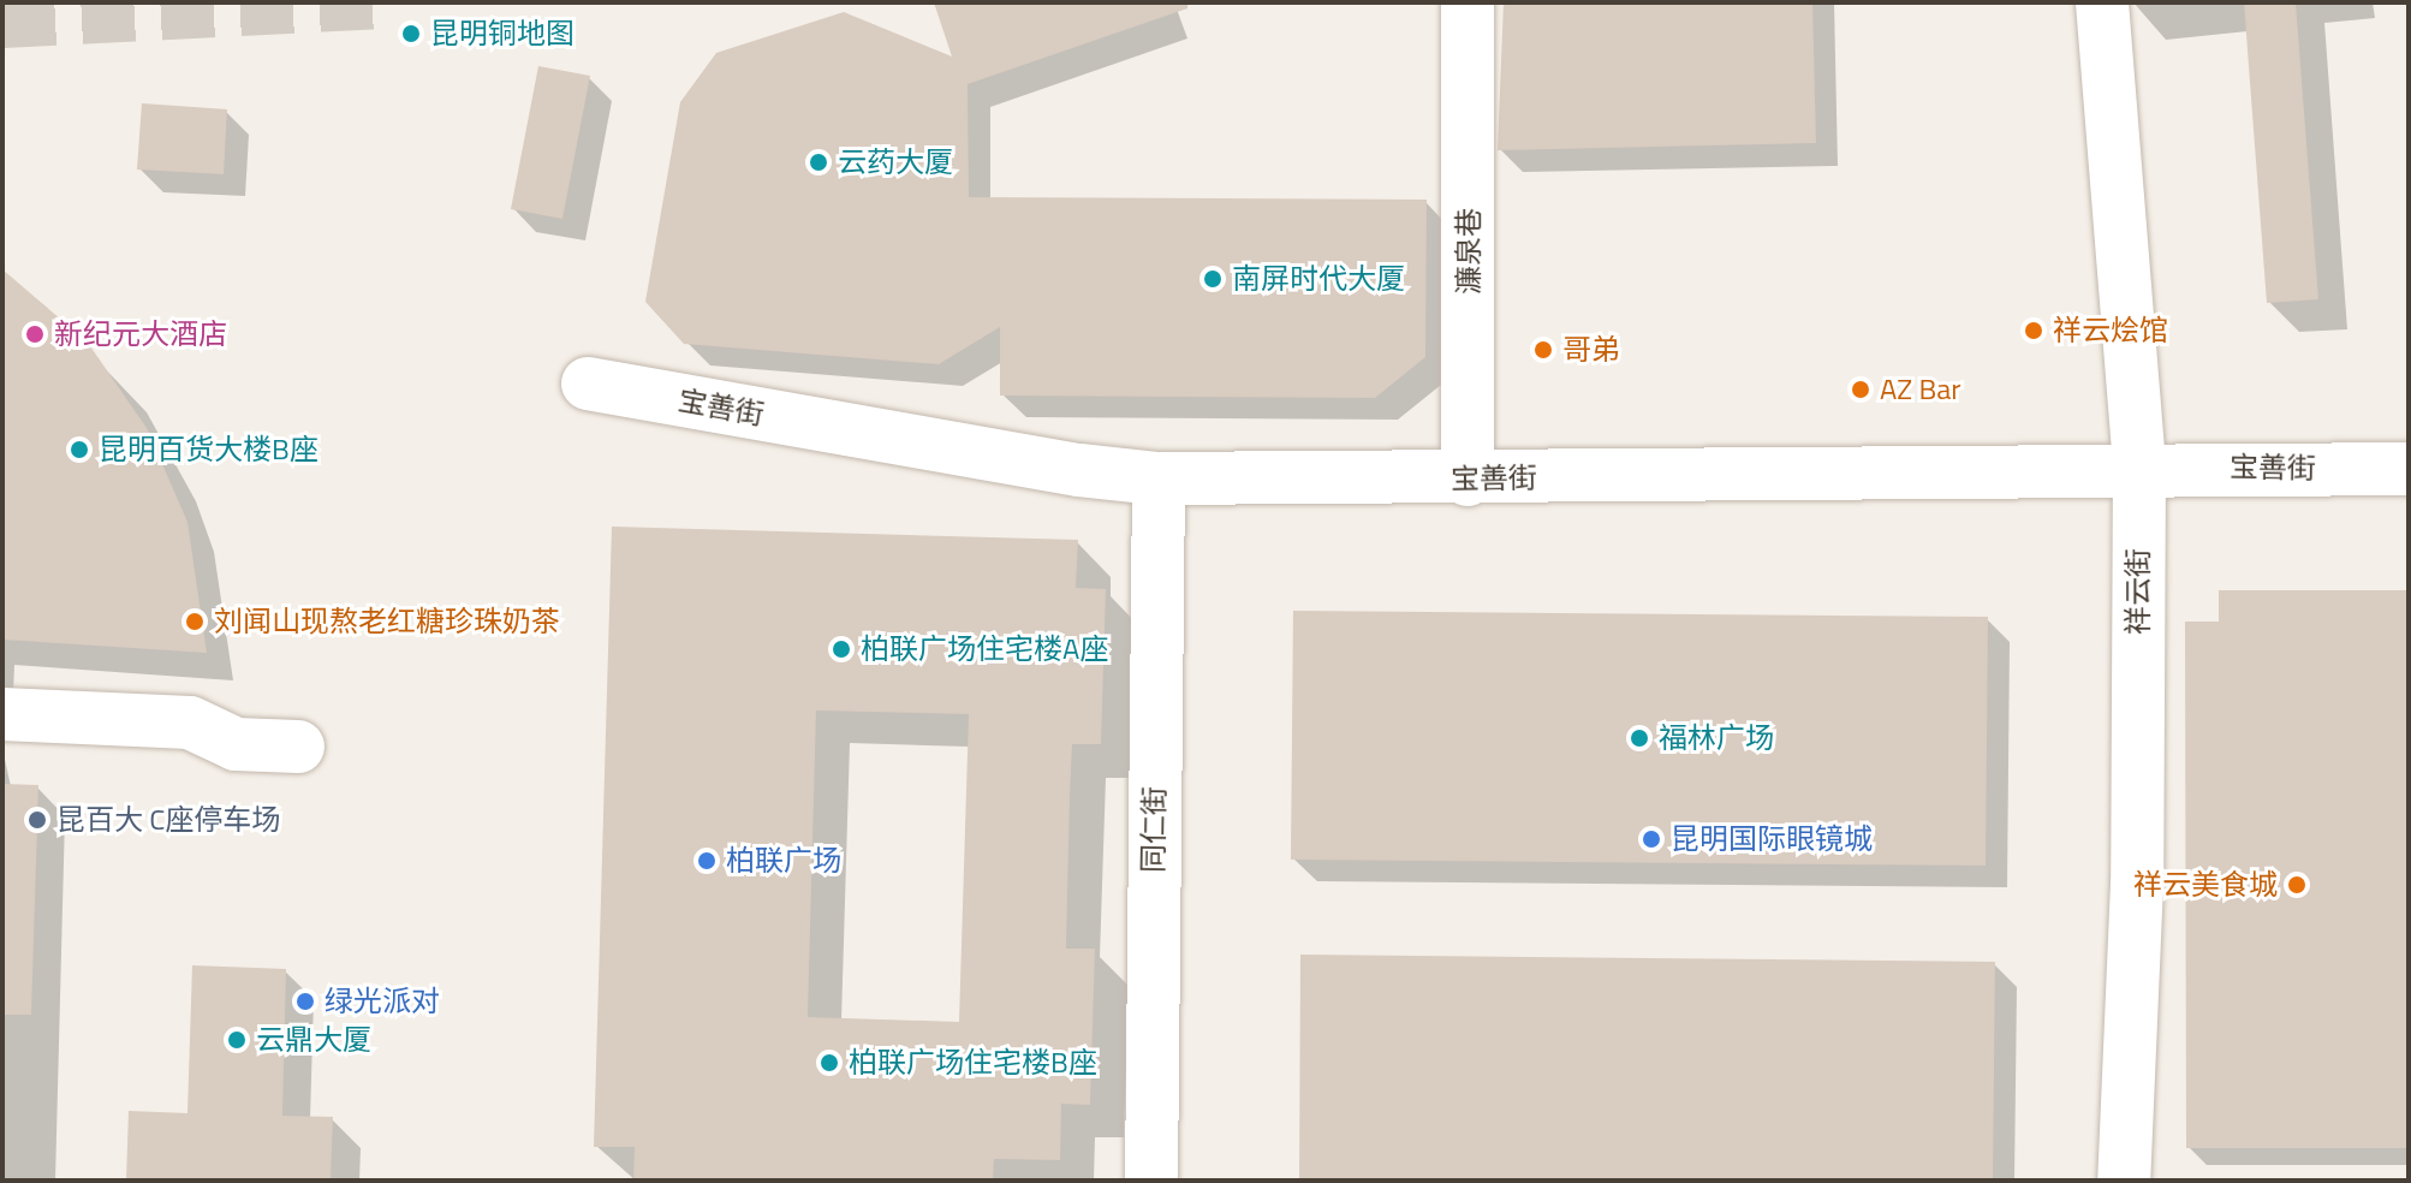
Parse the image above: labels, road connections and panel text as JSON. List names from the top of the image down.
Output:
{
  "streets": {
    "street": [
      "濂泉巷",
      "宝善街",
      "祥云街",
      "同仁街"
    ]
  },
  "crossings": [
    ["濂泉巷", "宝善街"],
    ["宝善街", "祥云街"],
    ["宝善街", "同仁街"]
  ],
  "places": [
    "昆明铜地图",
    "云药大厦",
    "南屏时代大厦",
    "祥云烩馆",
    "新纪元大酒店",
    "哥弟",
    "AZ Bar",
    "昆明百货大楼B座",
    "刘闻山现熬老红糖珍珠奶茶",
    "柏联广场住宅楼A座",
    "福林广场",
    "昆百大 C座停车场",
    "昆明国际眼镜城",
    "柏联广场",
    "祥云美食城",
    "绿光派对",
    "云鼎大厦",
    "柏联广场住宅楼B座"
  ]
}
